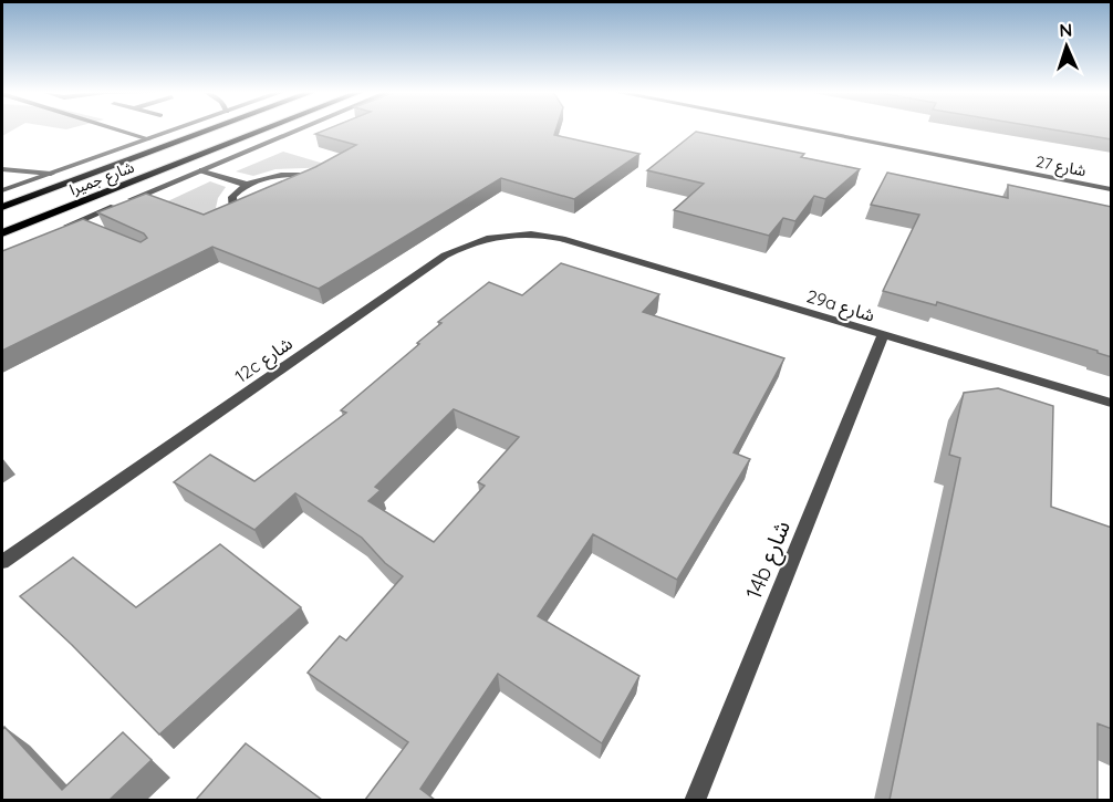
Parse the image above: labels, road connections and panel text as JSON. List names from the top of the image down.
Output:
{
  "streets": {
    "main road": ["شارع جميرا"],
    "street": [
      "شارع 27",
      "29a شارع",
      "12c شارع",
      "14b شارع"
    ]
  },
  "crossings": [
    ["29a شارع", "12c شارع"],
    ["29a شارع", "14b شارع"]
  ],
  "north": "top"
}
